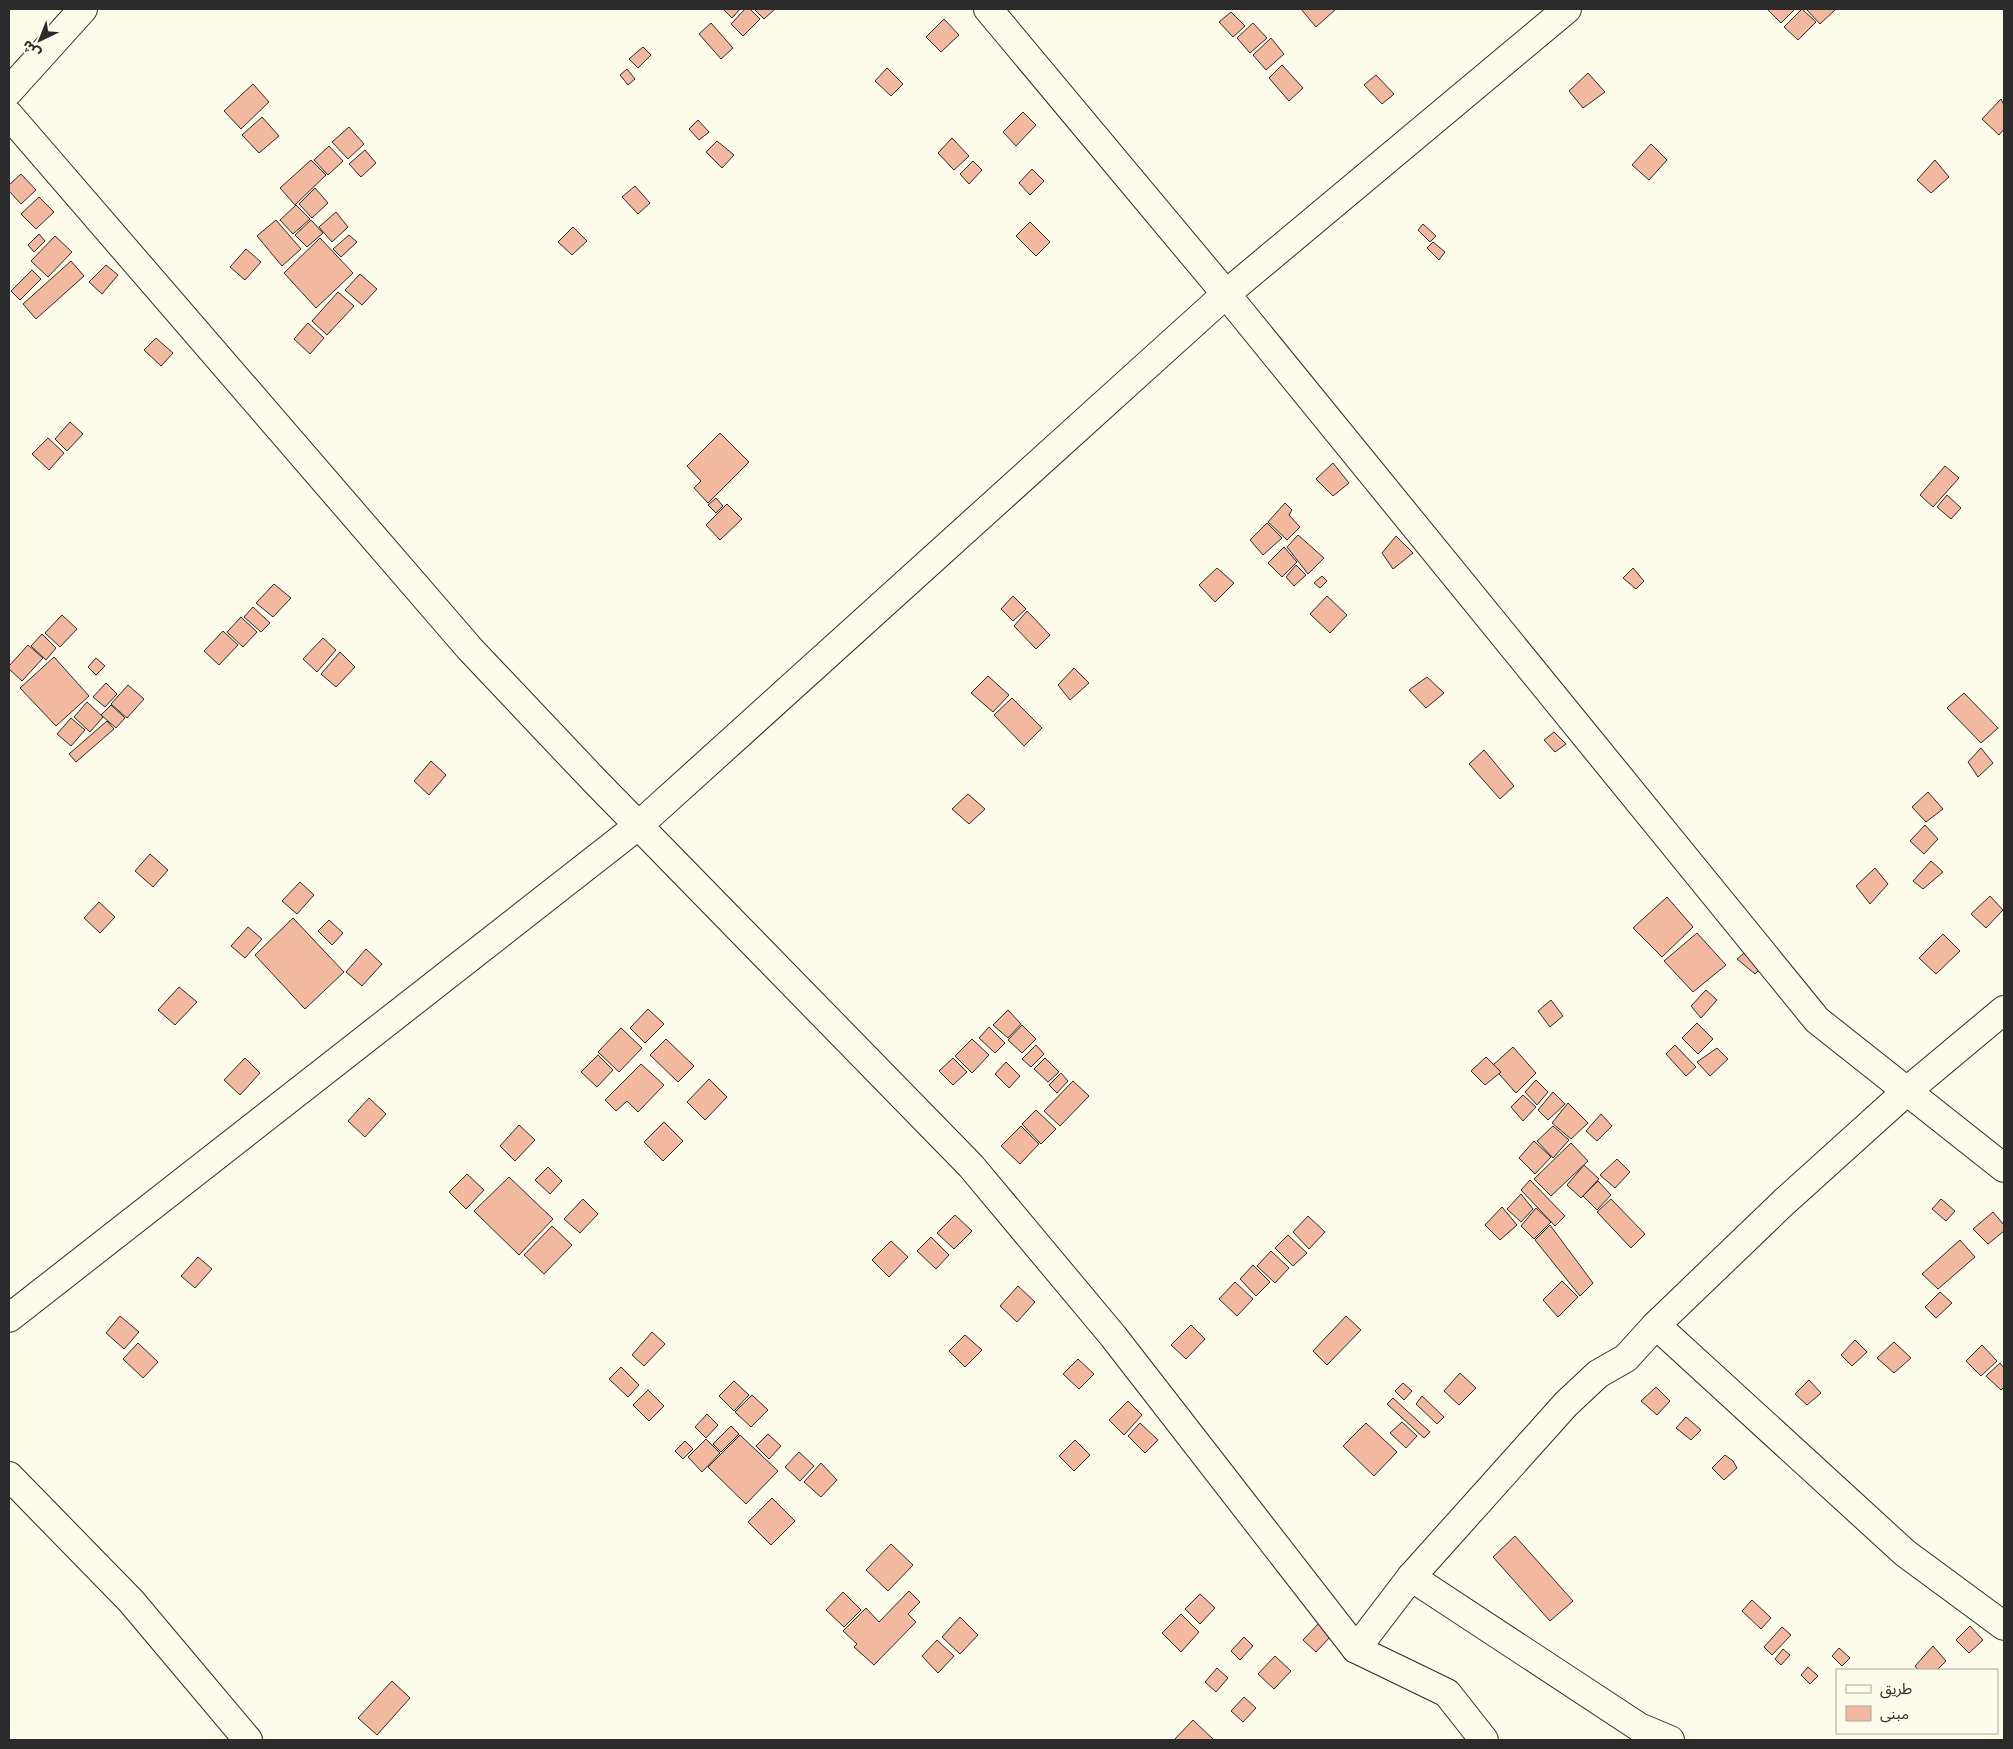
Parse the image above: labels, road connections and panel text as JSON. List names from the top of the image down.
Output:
{
  "legend": ["طريق", "مبنى"],
  "north": "bottom left"
}
